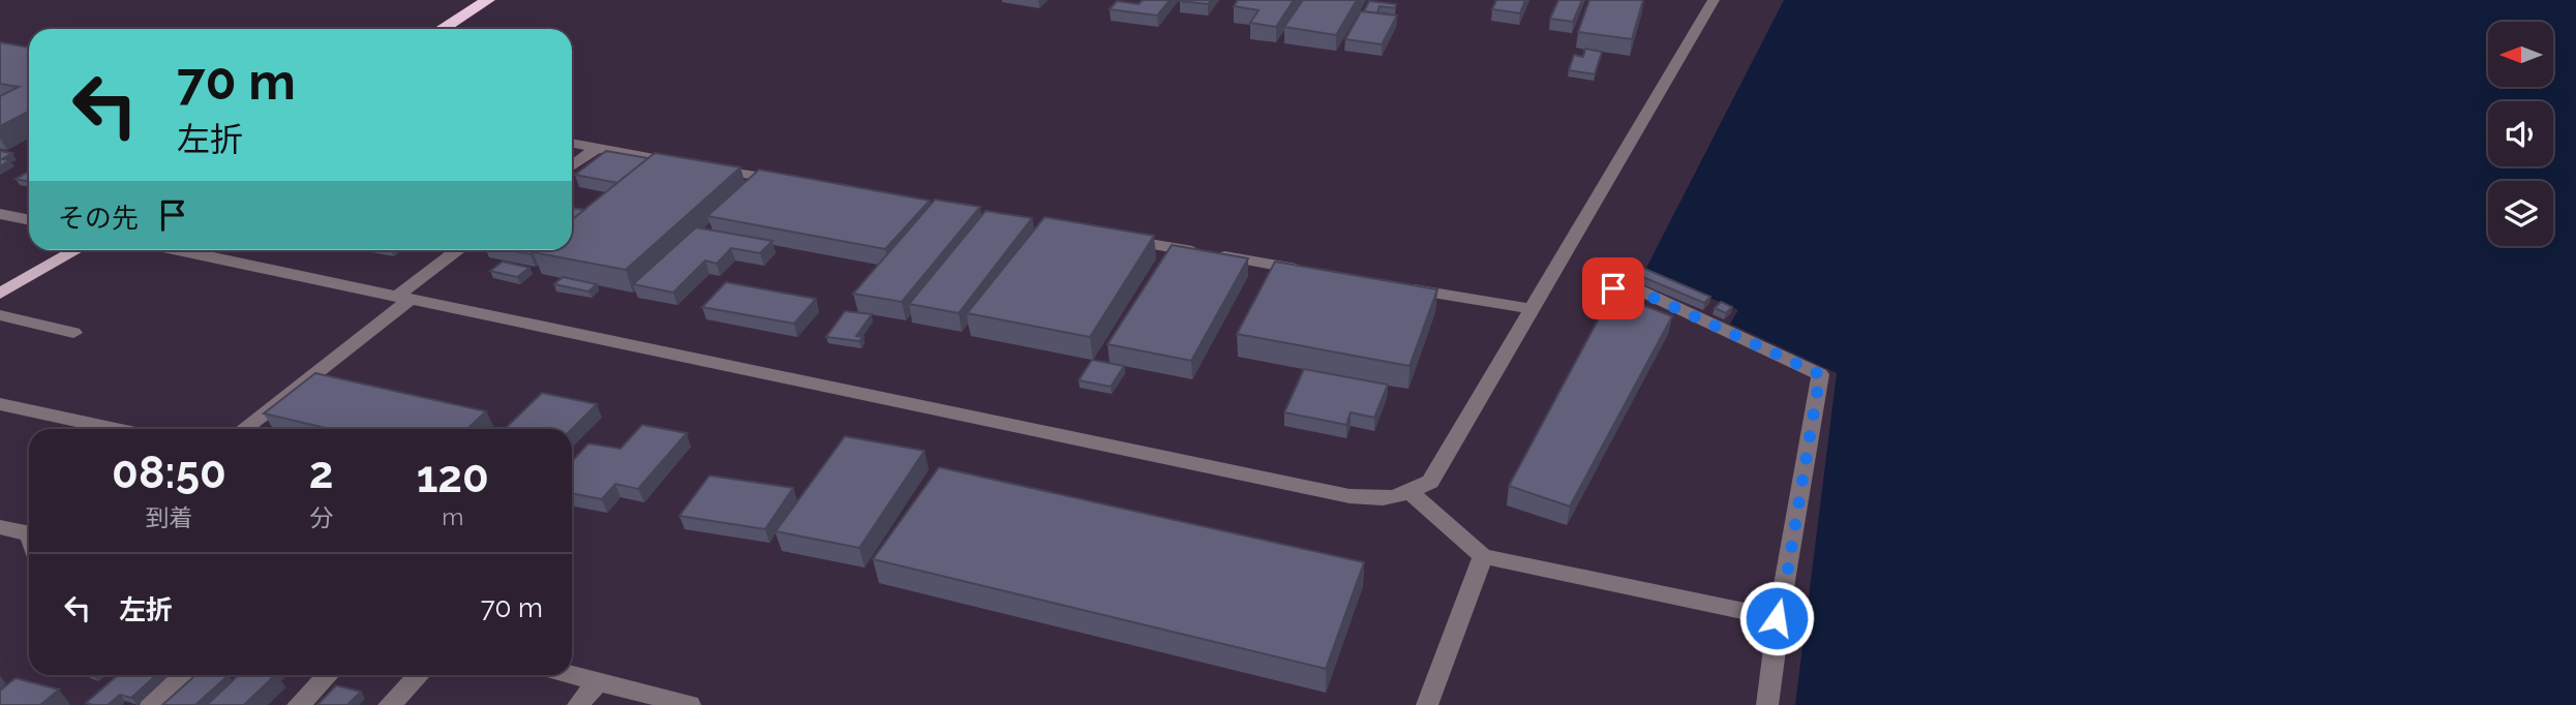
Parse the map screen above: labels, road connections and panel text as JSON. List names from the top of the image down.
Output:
{
  "north": "left",
  "page": {
    "turn": ["70 m", "左折"],
    "then": "その先",
    "eta": [
      "08:50",
      "到着",
      "2",
      "分",
      "120",
      "m"
    ],
    "list": [
      {
        "name": "左折",
        "value": "70 m"
      }
    ]
  }
}
